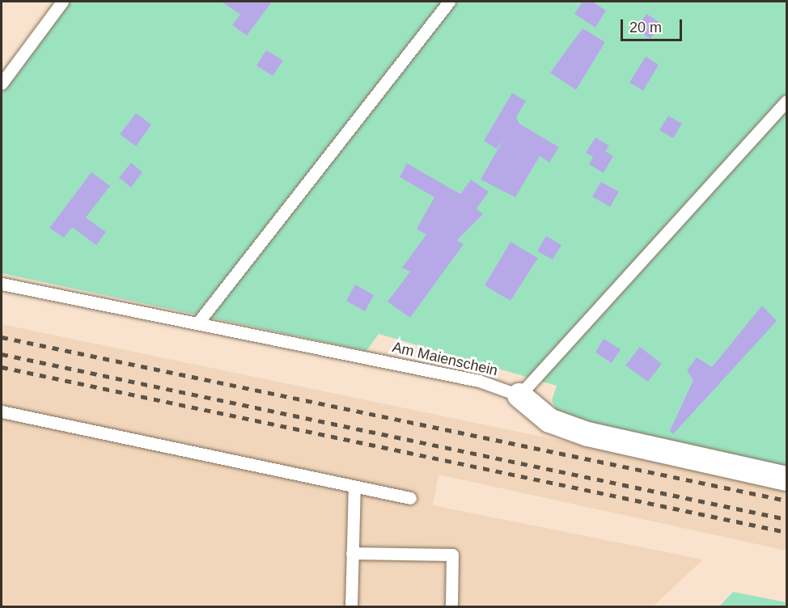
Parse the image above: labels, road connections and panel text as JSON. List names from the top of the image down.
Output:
{
  "streets": {
    "lane": ["Am Maienschein"]
  },
  "scale_bar": "20 m"
}
